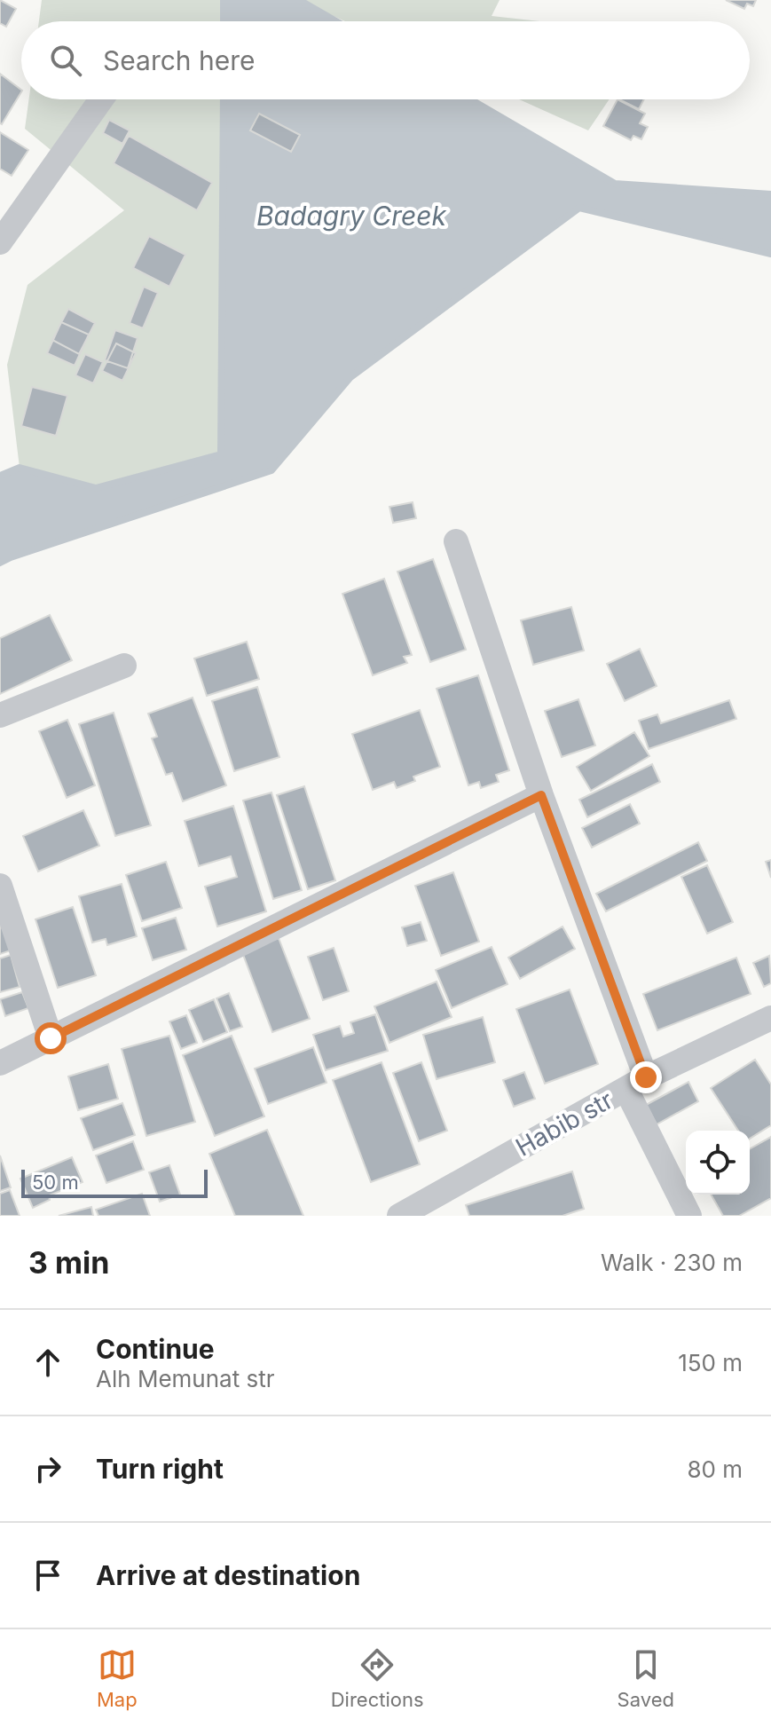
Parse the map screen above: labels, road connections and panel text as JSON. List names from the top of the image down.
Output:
{
  "streets": {
    "street": ["Habib str"]
  },
  "water": ["Badagry Creek"],
  "scale_bar": "50 m",
  "page": {
    "search": "Search here",
    "scale": "50 m",
    "heading": ["3 min", "Walk · 230 m"],
    "list": [
      ["Continue", "Alh Memunat str", "150 m"],
      ["Turn right", "80 m"],
      "Arrive at destination"
    ],
    "nav": ["Map", "Directions", "Saved"]
  }
}
